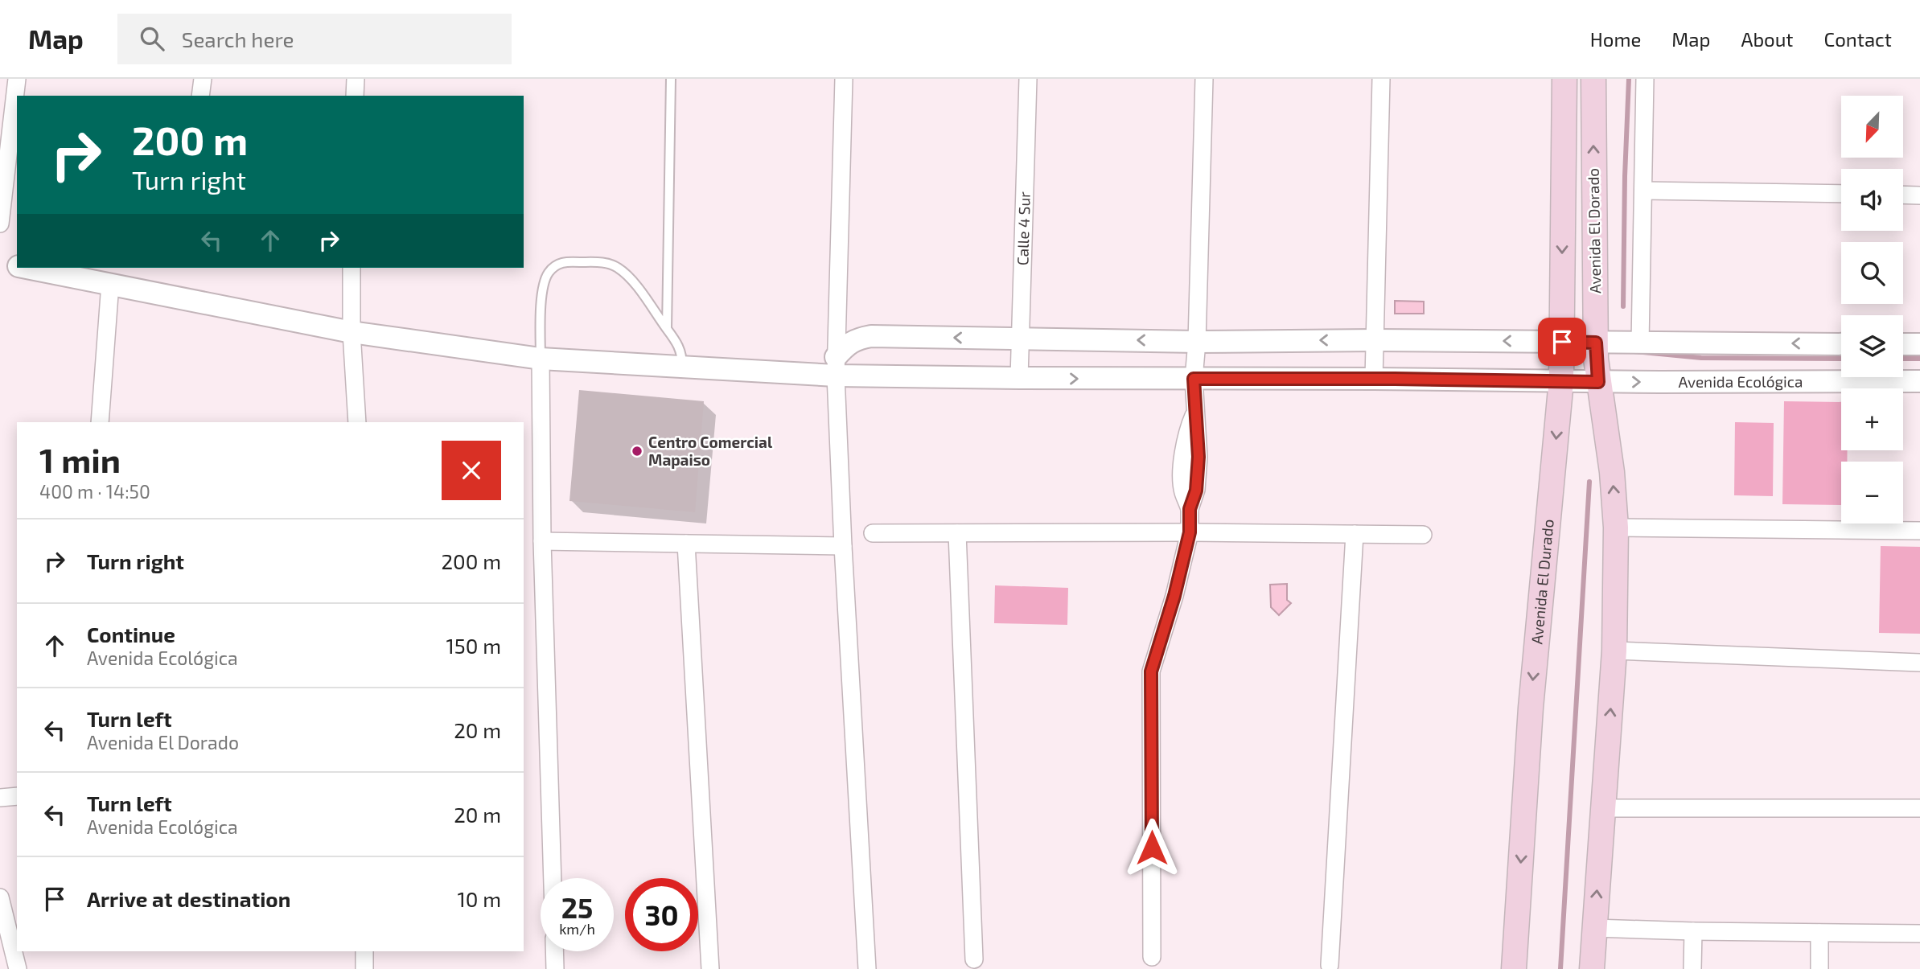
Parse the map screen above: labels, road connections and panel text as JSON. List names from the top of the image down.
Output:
{
  "streets": {
    "main road": ["Avenida El Dorado", "Avenida El Durado"],
    "street": ["Calle 4 Sur", "Avenida Ecológica"]
  },
  "crossings": [
    ["Calle 4 Sur", "Avenida Ecológica"],
    ["Avenida El Dorado", "Avenida Ecológica"],
    ["Avenida El Dorado", "Avenida El Durado"],
    ["Avenida Ecológica", "Avenida El Durado"]
  ],
  "places": ["Centro Comercial Mapaiso"],
  "north": "bottom left",
  "page": {
    "header": "Map",
    "search": "Search here",
    "nav": [
      "Home",
      "Map",
      "About",
      "Contact"
    ],
    "map_buttons": ["+", "−"],
    "turn": ["200 m", "Turn right"],
    "heading": ["1 min", "400 m · 14:50"],
    "list": [
      {
        "name": "Turn right",
        "value": "200 m"
      },
      {
        "name": "Continue",
        "note": "Avenida Ecológica",
        "value": "150 m"
      },
      {
        "name": "Turn left",
        "note": "Avenida El Dorado",
        "value": "20 m"
      },
      {
        "name": "Turn left",
        "note": "Avenida Ecológica",
        "value": "20 m"
      },
      {
        "name": "Arrive at destination",
        "value": "10 m"
      }
    ],
    "speed": "25 km/h",
    "limit": "30"
  }
}
